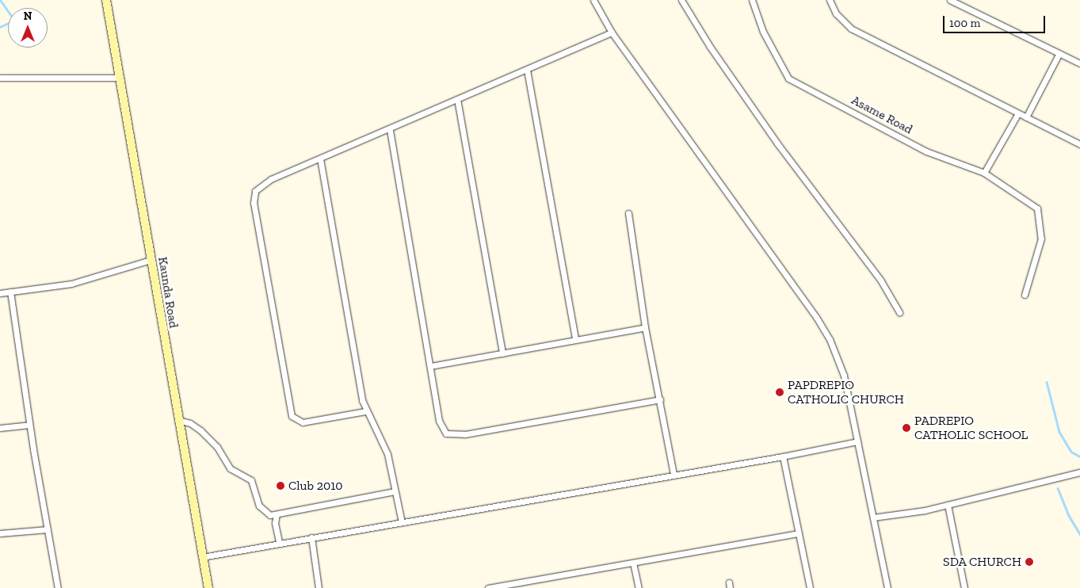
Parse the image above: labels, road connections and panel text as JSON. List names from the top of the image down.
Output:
{
  "streets": {
    "main road": ["Kaunda Road"],
    "street": ["Asame Road"]
  },
  "places": [
    "PAPDREPIO CATHOLIC CHURCH",
    "PADREPIO CATHOLIC SCHOOL",
    "Club 2010",
    "SDA CHURCH"
  ],
  "scale_bar": "100 m",
  "north": "top"
}
